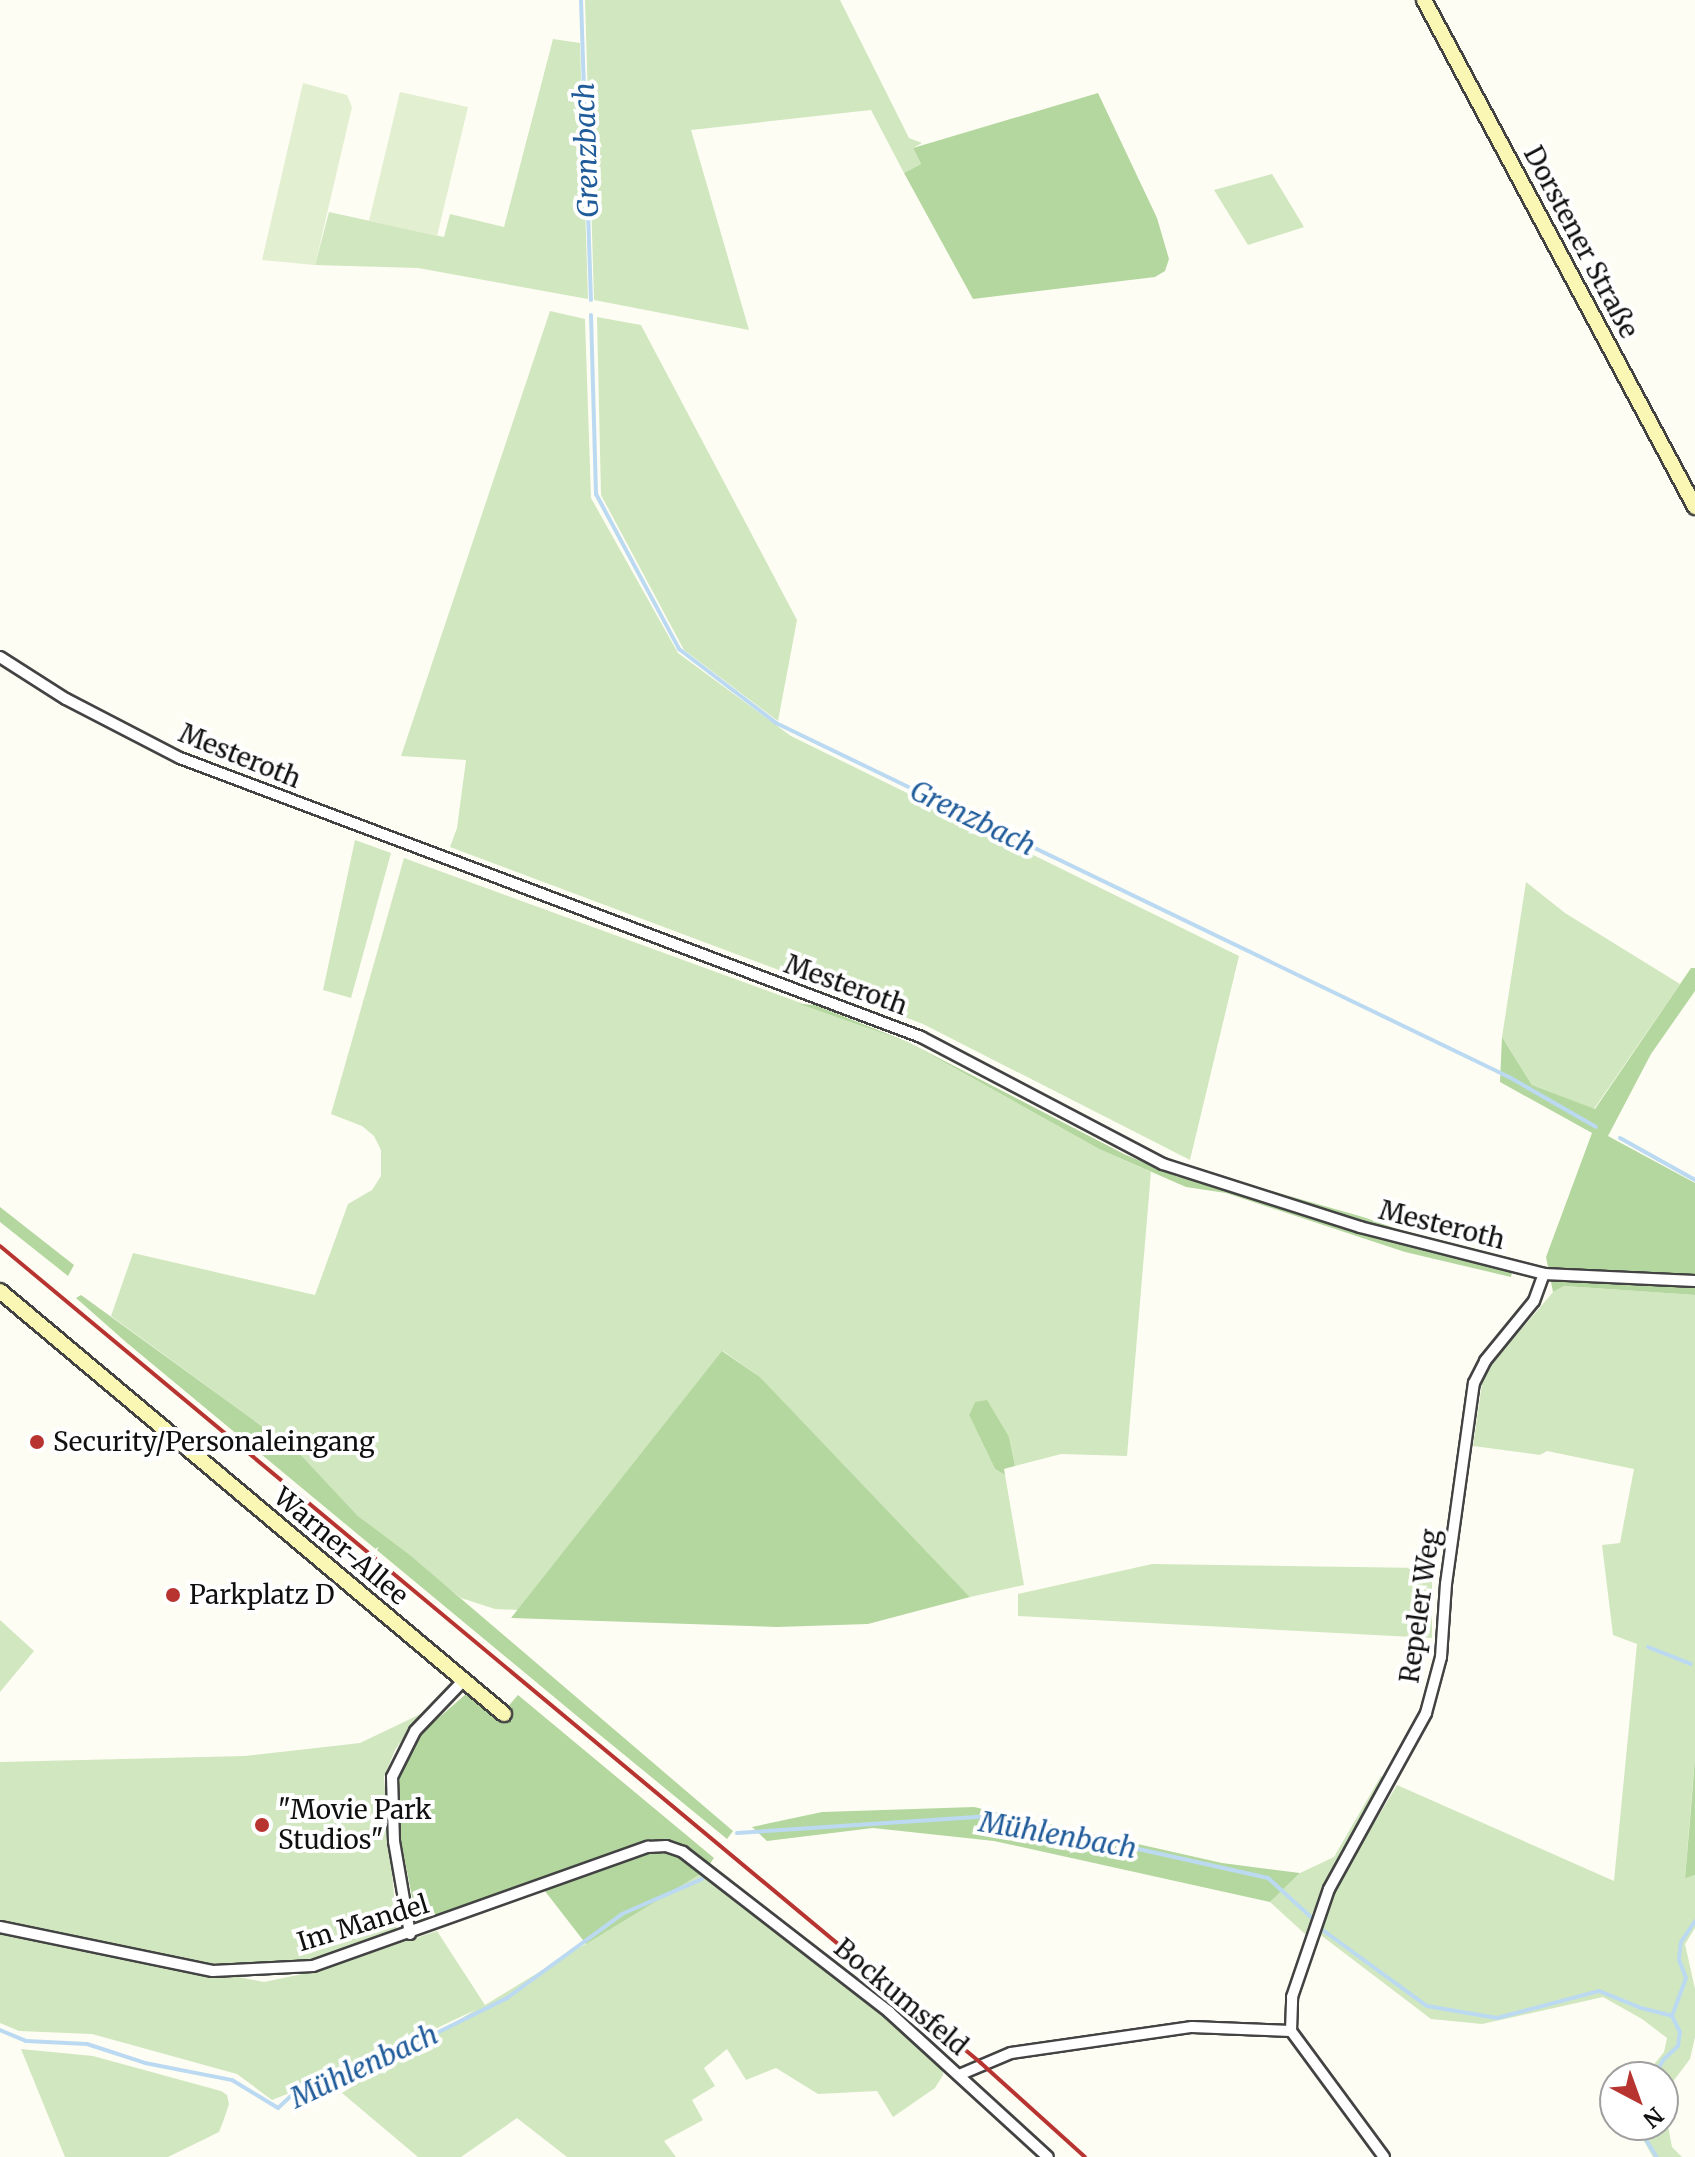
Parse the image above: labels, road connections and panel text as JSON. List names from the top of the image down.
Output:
{
  "streets": {
    "street": [
      "Dorstener Straße",
      "Mesteroth",
      "Warner-Allee",
      "Repeler Weg",
      "Im Mandel",
      "Bockumsfeld"
    ]
  },
  "crossings": [
    ["Mesteroth", "Repeler Weg"],
    ["Im Mandel", "Bockumsfeld"]
  ],
  "water": ["Grenzbach", "Mühlenbach"],
  "places": ["Security/Personaleingang", "Parkplatz D", "\"Movie Park Studios\""],
  "north": "bottom right"
}
